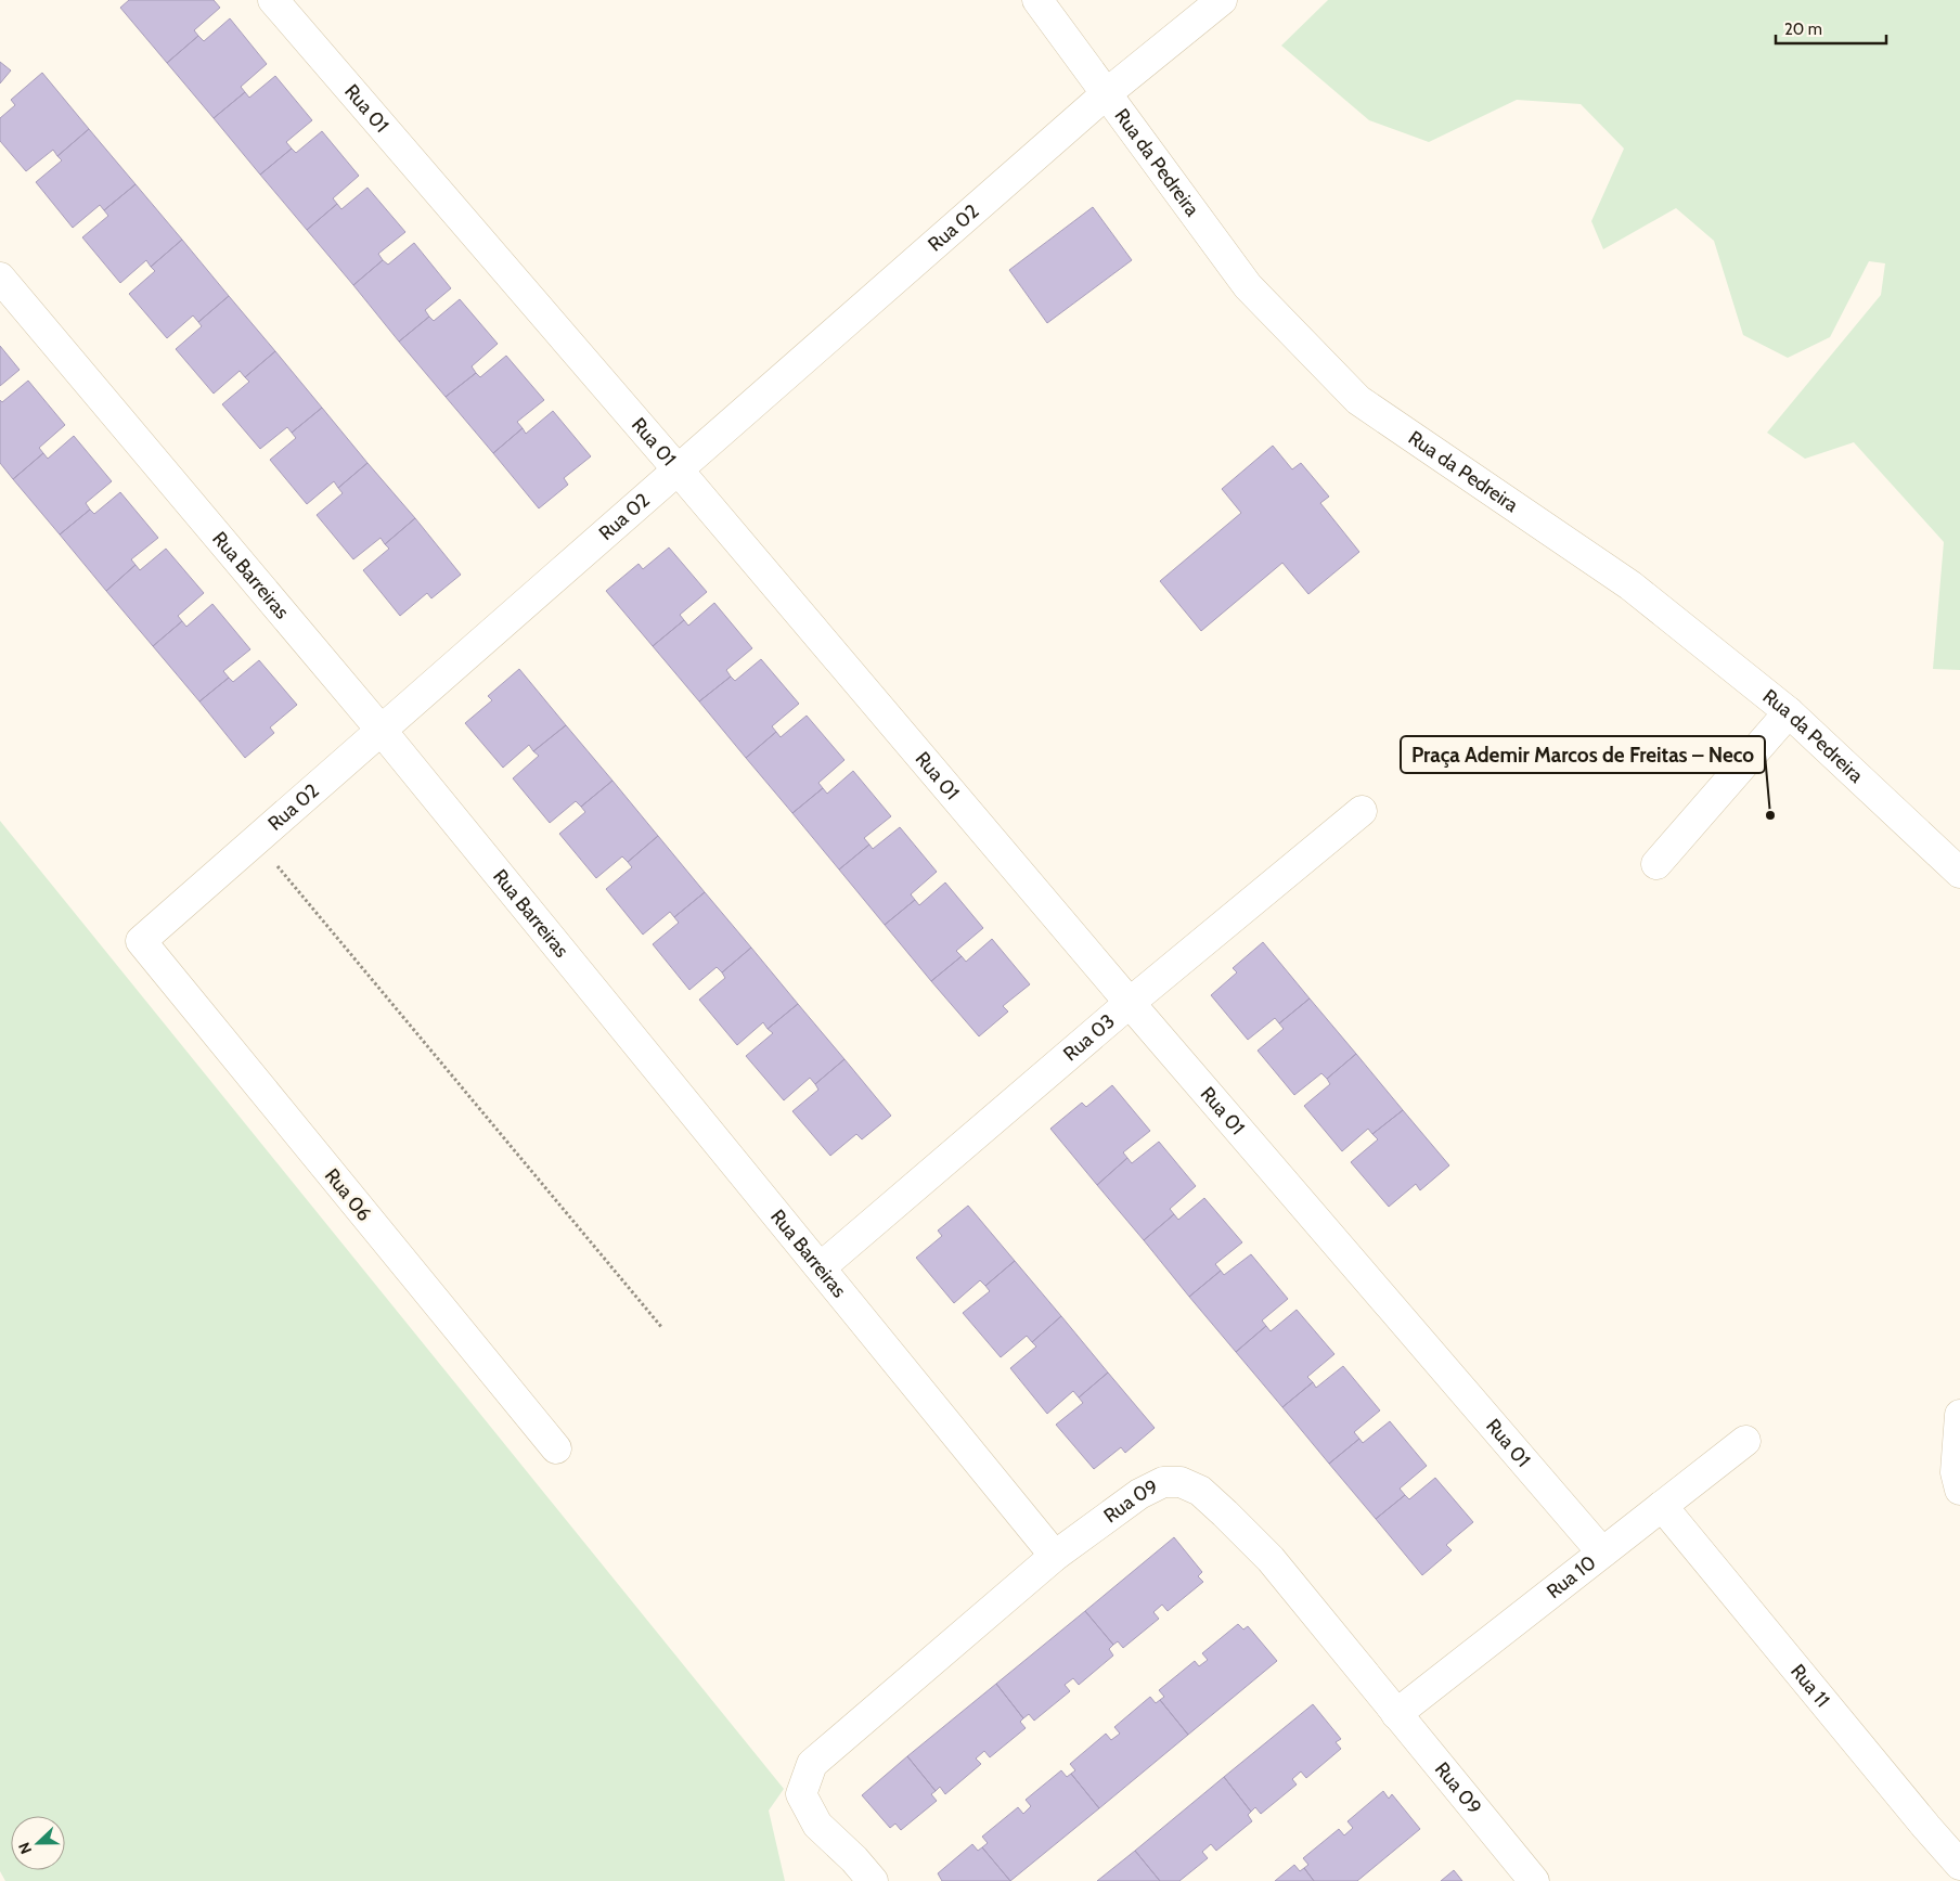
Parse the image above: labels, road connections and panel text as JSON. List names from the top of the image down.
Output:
{
  "streets": {
    "street": [
      "Rua 01",
      "Rua da Pedreira",
      "Rua 02",
      "Rua Barreiras",
      "Rua 03",
      "Rua 06",
      "Rua 09",
      "Rua 10",
      "Rua 11"
    ]
  },
  "crossings": [
    ["Rua 01", "Rua 02"],
    ["Rua 01", "Rua 03"],
    ["Rua 01", "Rua 10"],
    ["Rua da Pedreira", "Rua 02"],
    ["Rua 02", "Rua Barreiras"],
    ["Rua 02", "Rua 06"],
    ["Rua Barreiras", "Rua 03"],
    ["Rua Barreiras", "Rua 09"],
    ["Rua 09", "Rua 10"],
    ["Rua 10", "Rua 11"]
  ],
  "places": ["Praça Ademir Marcos de Freitas – Neco"],
  "scale_bar": "20 m",
  "north": "left"
}
